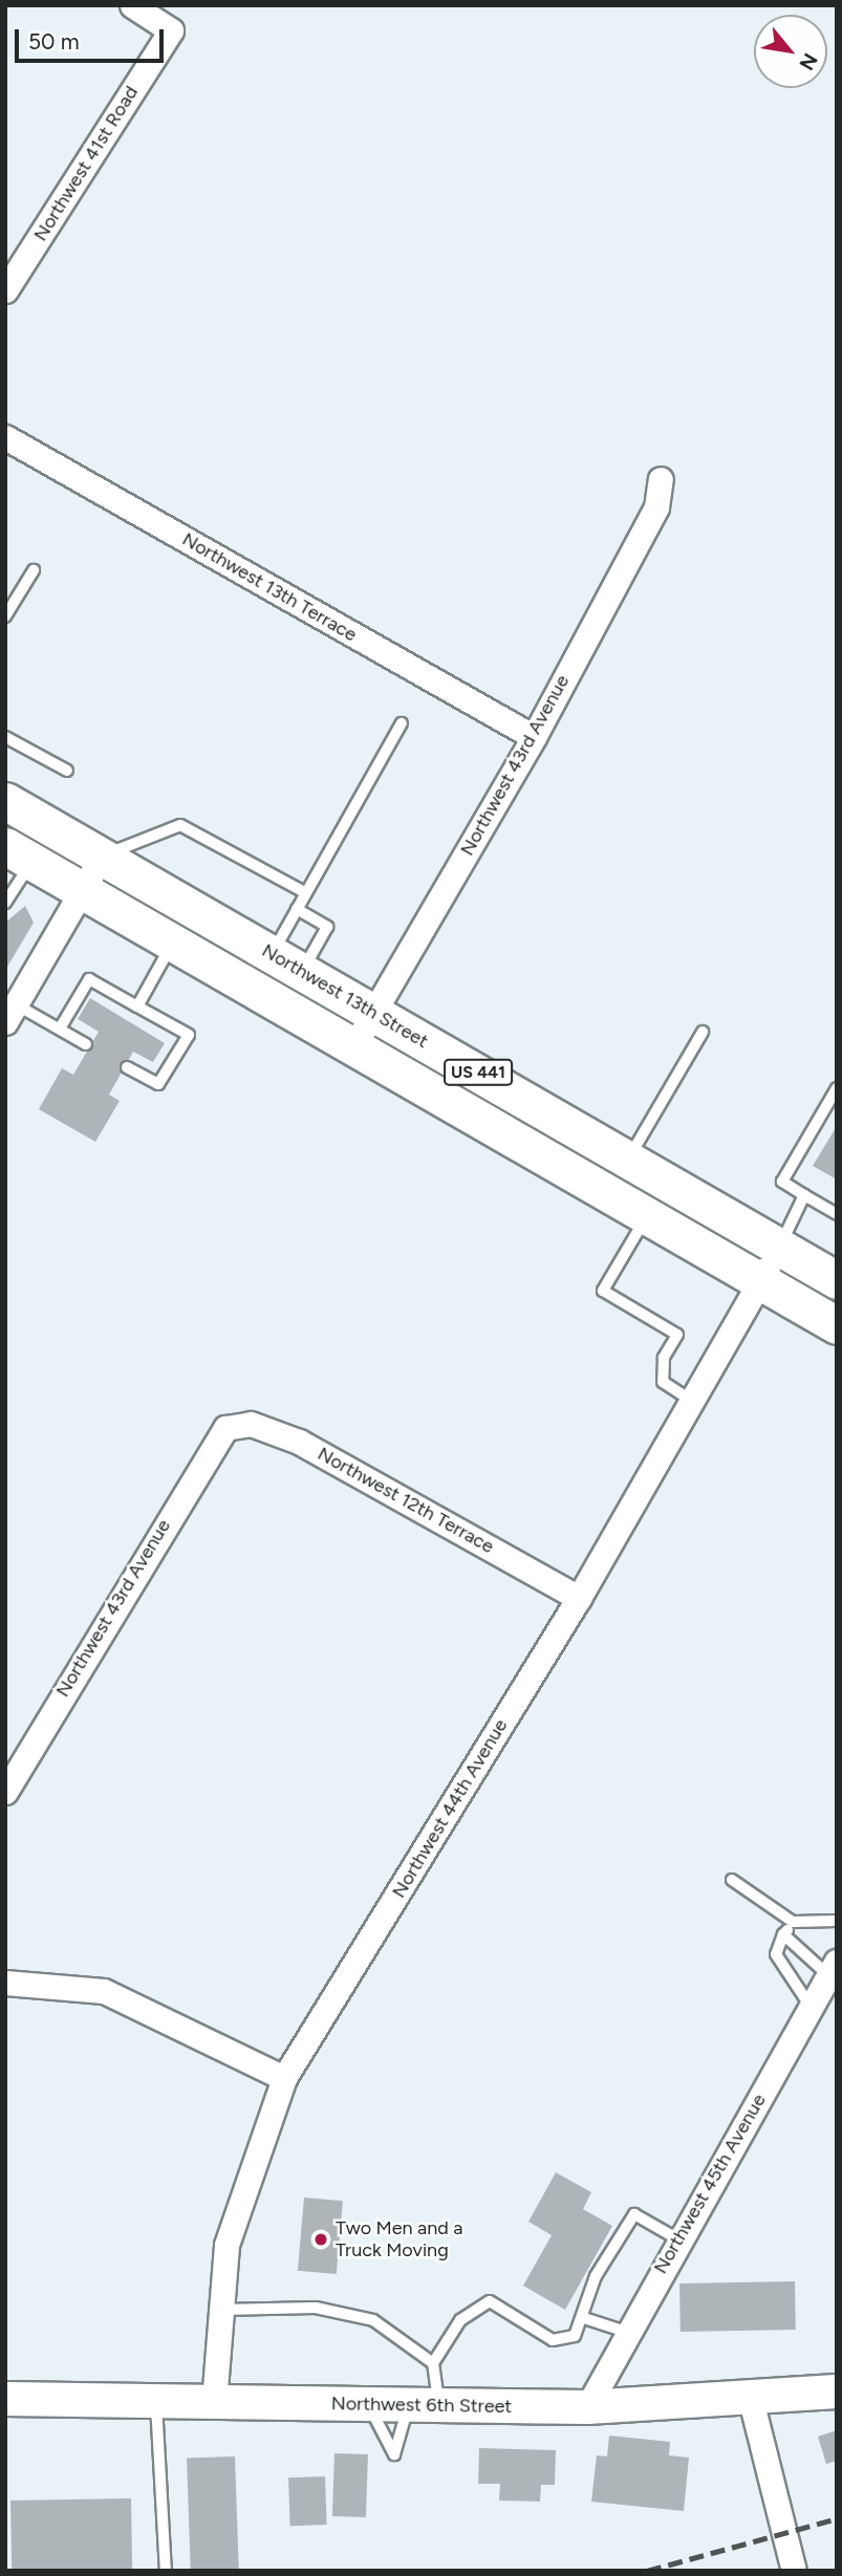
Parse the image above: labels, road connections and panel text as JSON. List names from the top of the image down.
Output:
{
  "streets": {
    "main road": ["Northwest 13th Street", "US 441", "Northwest 6th Street"],
    "street": [
      "Northwest 41st Road",
      "Northwest 13th Terrace",
      "Northwest 43rd Avenue",
      "Northwest 12th Terrace",
      "Northwest 44th Avenue",
      "Northwest 45th Avenue"
    ]
  },
  "crossings": [
    ["Northwest 13th Terrace", "Northwest 43rd Avenue"],
    ["Northwest 43rd Avenue", "Northwest 13th Street"],
    ["Northwest 43rd Avenue", "Northwest 12th Terrace"],
    ["Northwest 13th Street", "Northwest 44th Avenue"],
    ["Northwest 12th Terrace", "Northwest 44th Avenue"],
    ["Northwest 44th Avenue", "Northwest 6th Street"],
    ["Northwest 45th Avenue", "Northwest 6th Street"]
  ],
  "places": ["Two Men and a Truck Moving"],
  "scale_bar": "50 m",
  "north": "bottom right"
}
